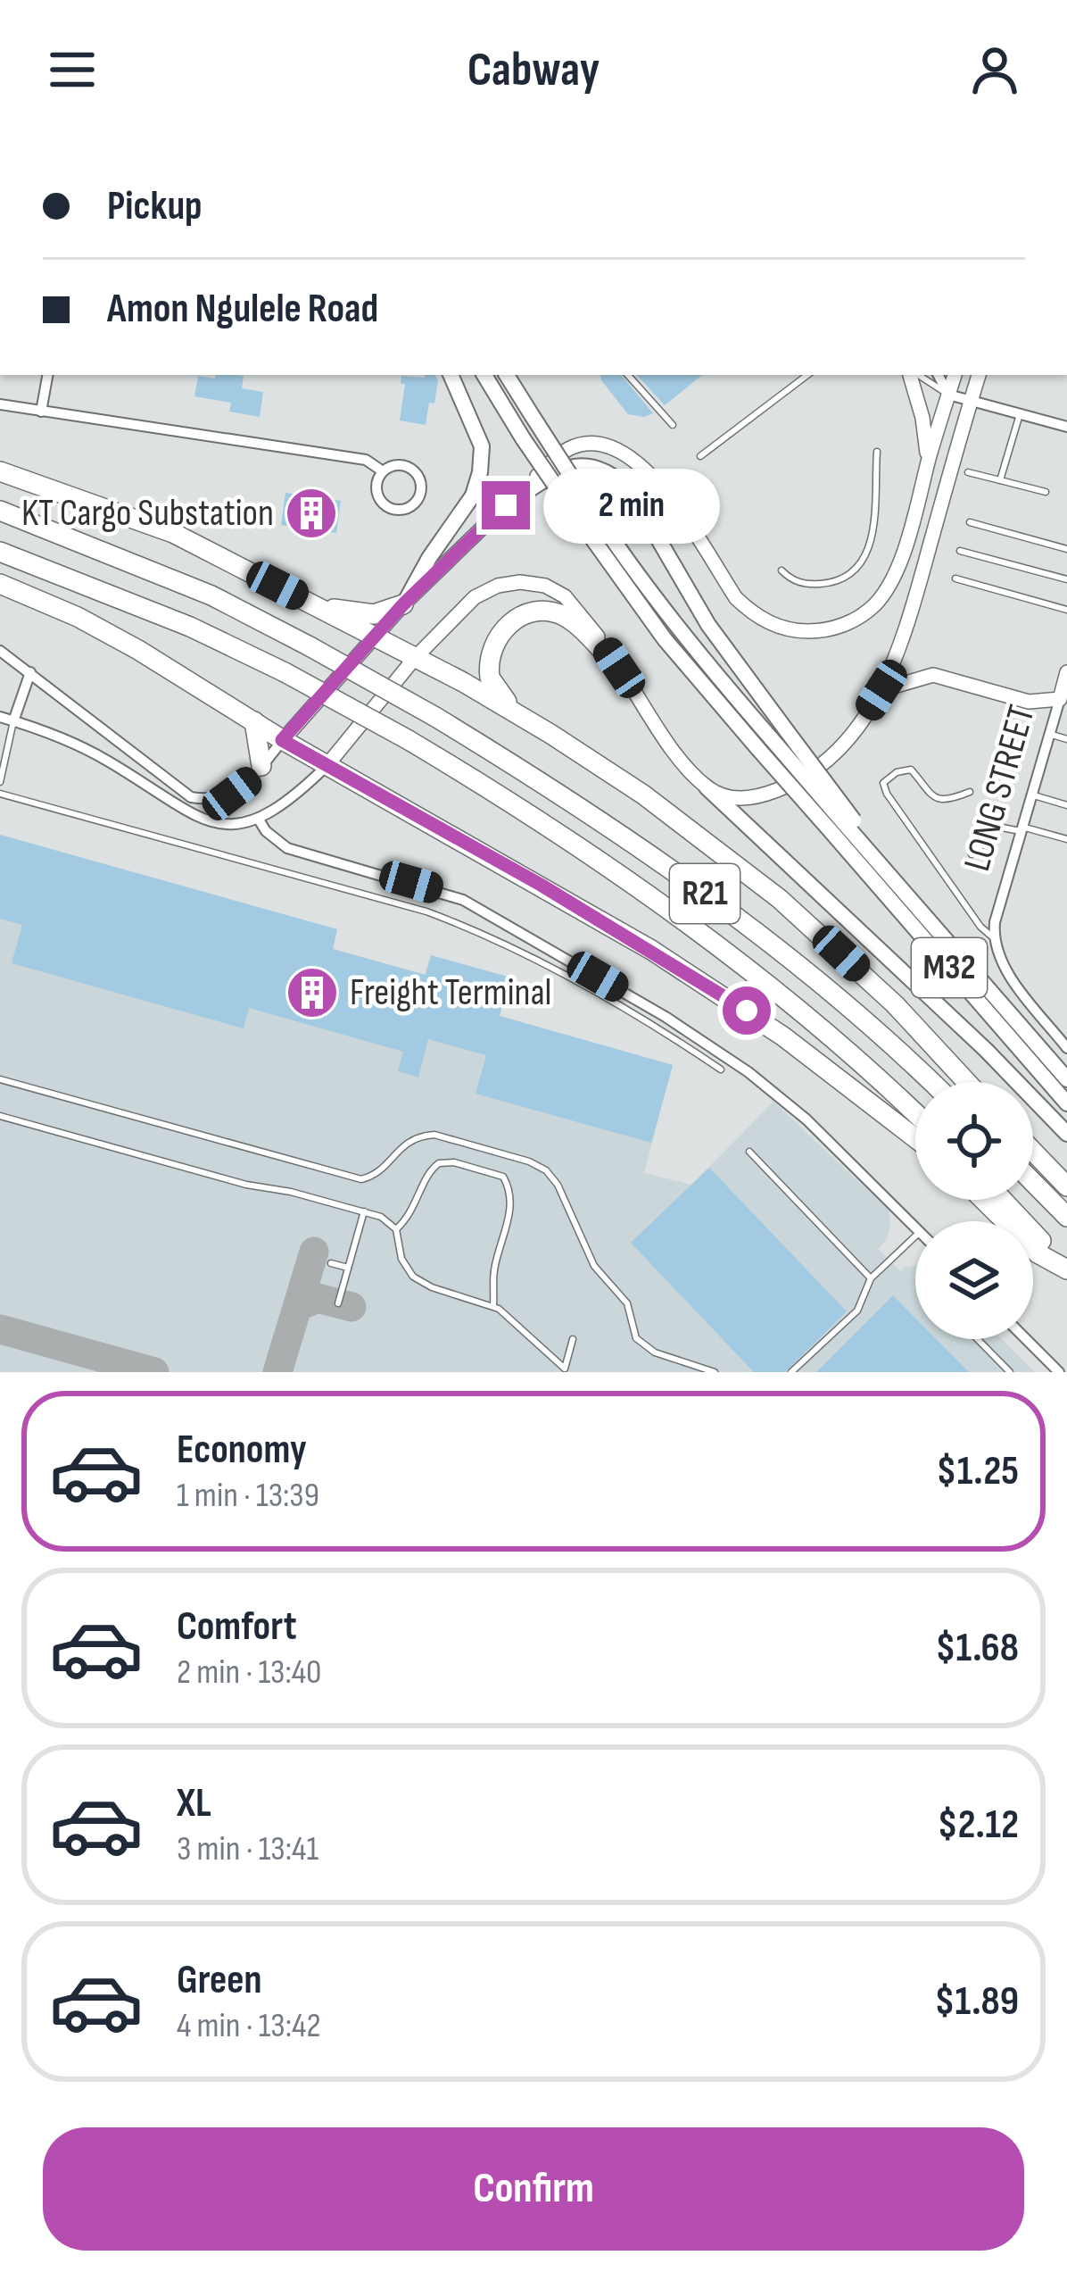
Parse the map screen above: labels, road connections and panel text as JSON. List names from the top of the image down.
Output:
{
  "streets": {
    "highway": ["R21"],
    "main road": ["M32"],
    "street": ["LONG STREET"]
  },
  "places": {
    "building": ["KT Cargo Substation", "Freight Terminal"]
  },
  "page": {
    "header": "Cabway",
    "banner": ["Pickup", "Amon Ngulele Road"],
    "bubble": "2 min",
    "list": [
      {
        "name": "Economy",
        "note": "1 min · 13:39",
        "value": "$1.25"
      },
      {
        "name": "Comfort",
        "note": "2 min · 13:40",
        "value": "$1.68"
      },
      {
        "name": "XL",
        "note": "3 min · 13:41",
        "value": "$2.12"
      },
      {
        "name": "Green",
        "note": "4 min · 13:42",
        "value": "$1.89"
      }
    ],
    "buttons": "Confirm"
  }
}
